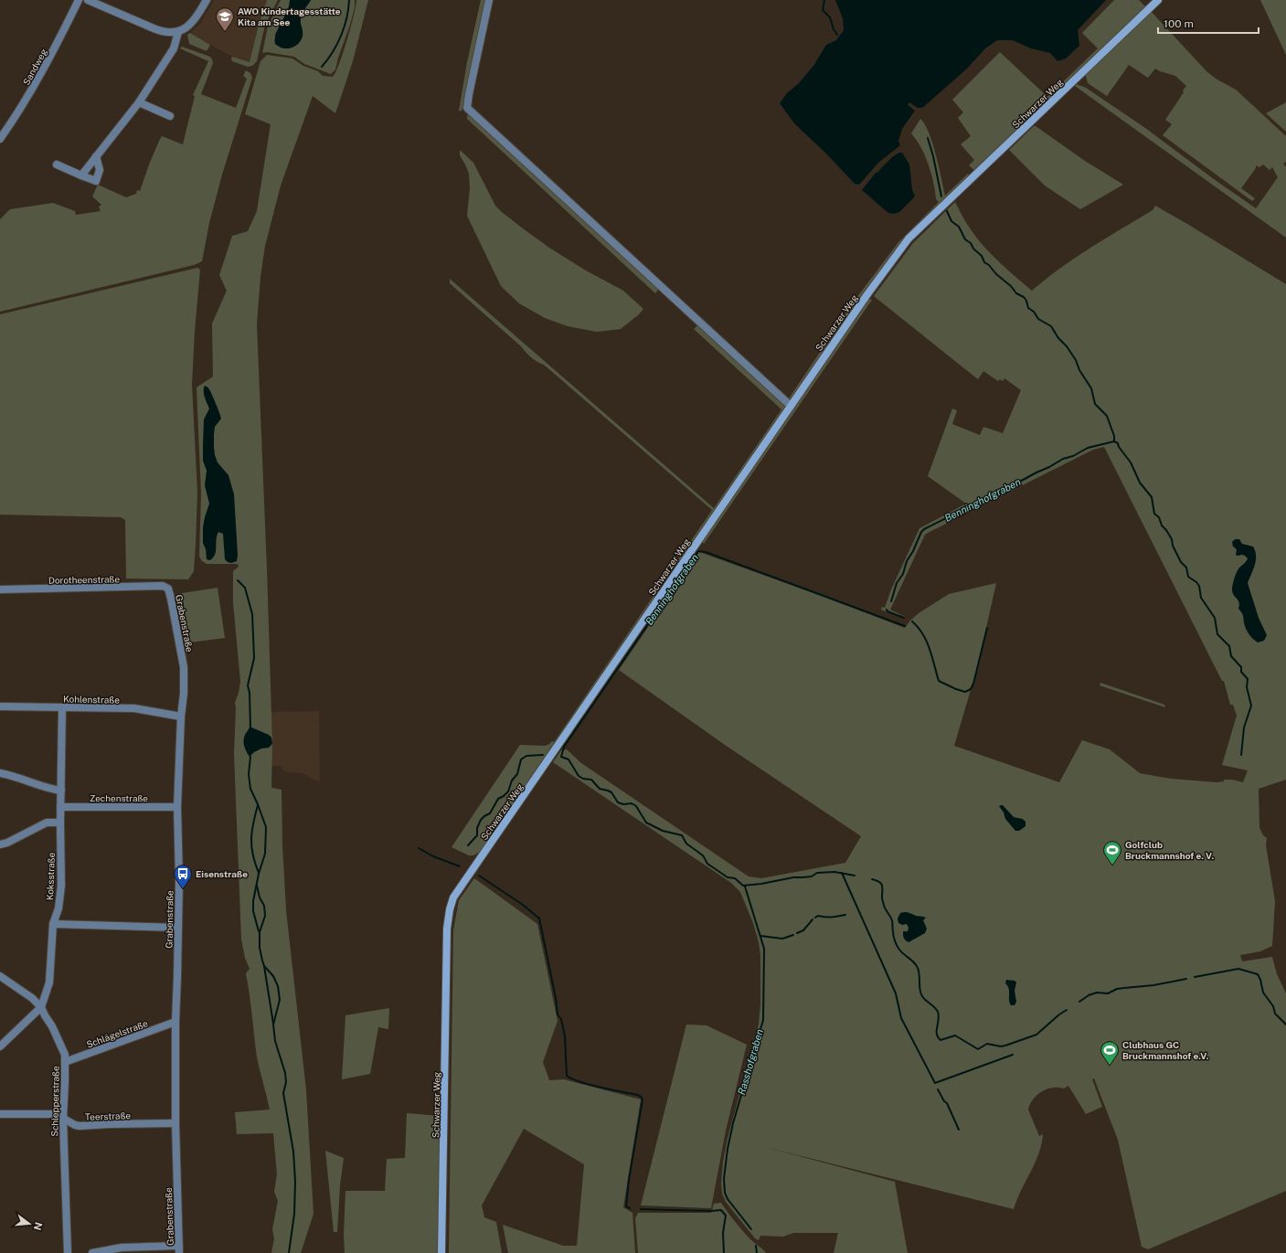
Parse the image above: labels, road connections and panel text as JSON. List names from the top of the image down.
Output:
{
  "streets": {
    "street": [
      "Sandweg",
      "Schwarzer Weg",
      "Dorotheenstraße",
      "Grabenstraße",
      "Kohlenstraße",
      "Zechenstraße",
      "Koksstraße",
      "Schlägelstraße",
      "Schlepperstraße",
      "Teerstraße"
    ]
  },
  "crossings": [
    ["Dorotheenstraße", "Grabenstraße"],
    ["Grabenstraße", "Kohlenstraße"],
    ["Grabenstraße", "Zechenstraße"],
    ["Grabenstraße", "Schlägelstraße"],
    ["Grabenstraße", "Teerstraße"],
    ["Kohlenstraße", "Koksstraße"],
    ["Zechenstraße", "Koksstraße"],
    ["Koksstraße", "Schlepperstraße"],
    ["Schlägelstraße", "Schlepperstraße"],
    ["Schlepperstraße", "Teerstraße"]
  ],
  "water": ["Benninghofgraben", "Rasshofgraben"],
  "places": {
    "school or university": ["AWO Kindertagesstätte Kita am See"],
    "sports": ["Golfclub Bruckmannshof e. V.", "Clubhaus GC Bruckmannshof e.V."],
    "bus stop": ["Eisenstraße"]
  },
  "scale_bar": "100 m",
  "north": "right"
}
